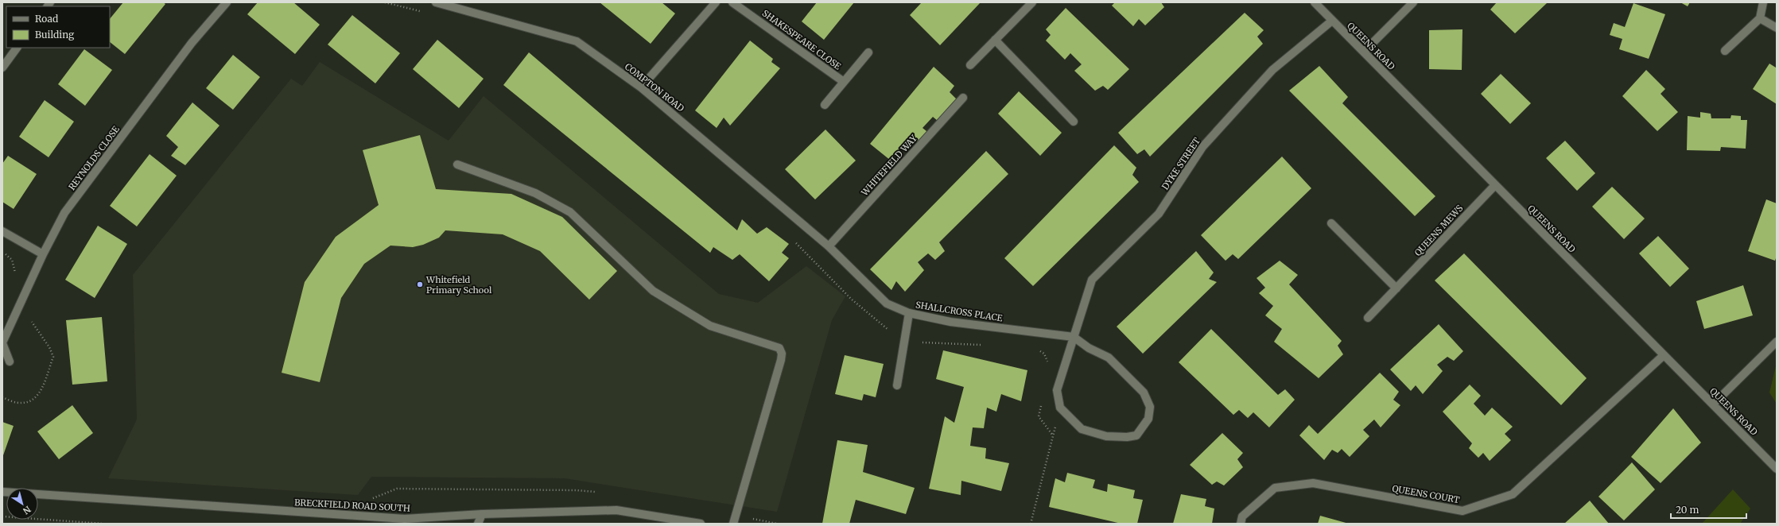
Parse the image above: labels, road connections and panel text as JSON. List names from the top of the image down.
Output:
{
  "streets": {
    "street": [
      "SHAKESPEARE CLOSE",
      "QUEENS ROAD",
      "COMPTON ROAD",
      "REYNOLDS CLOSE",
      "DYKE STREET",
      "WHITEFIELD WAY",
      "QUEENS MEWS",
      "SHALLCROSS PLACE",
      "QUEENS COURT",
      "BRECKFIELD ROAD SOUTH"
    ]
  },
  "crossings": [
    ["QUEENS ROAD", "DYKE STREET"],
    ["QUEENS ROAD", "QUEENS MEWS"],
    ["QUEENS ROAD", "QUEENS COURT"],
    ["COMPTON ROAD", "WHITEFIELD WAY"],
    ["COMPTON ROAD", "SHALLCROSS PLACE"],
    ["DYKE STREET", "SHALLCROSS PLACE"],
    ["WHITEFIELD WAY", "SHALLCROSS PLACE"]
  ],
  "places": ["Whitefield Primary School"],
  "legend": ["Road", "Building"],
  "scale_bar": "20 m",
  "north": "bottom right"
}
